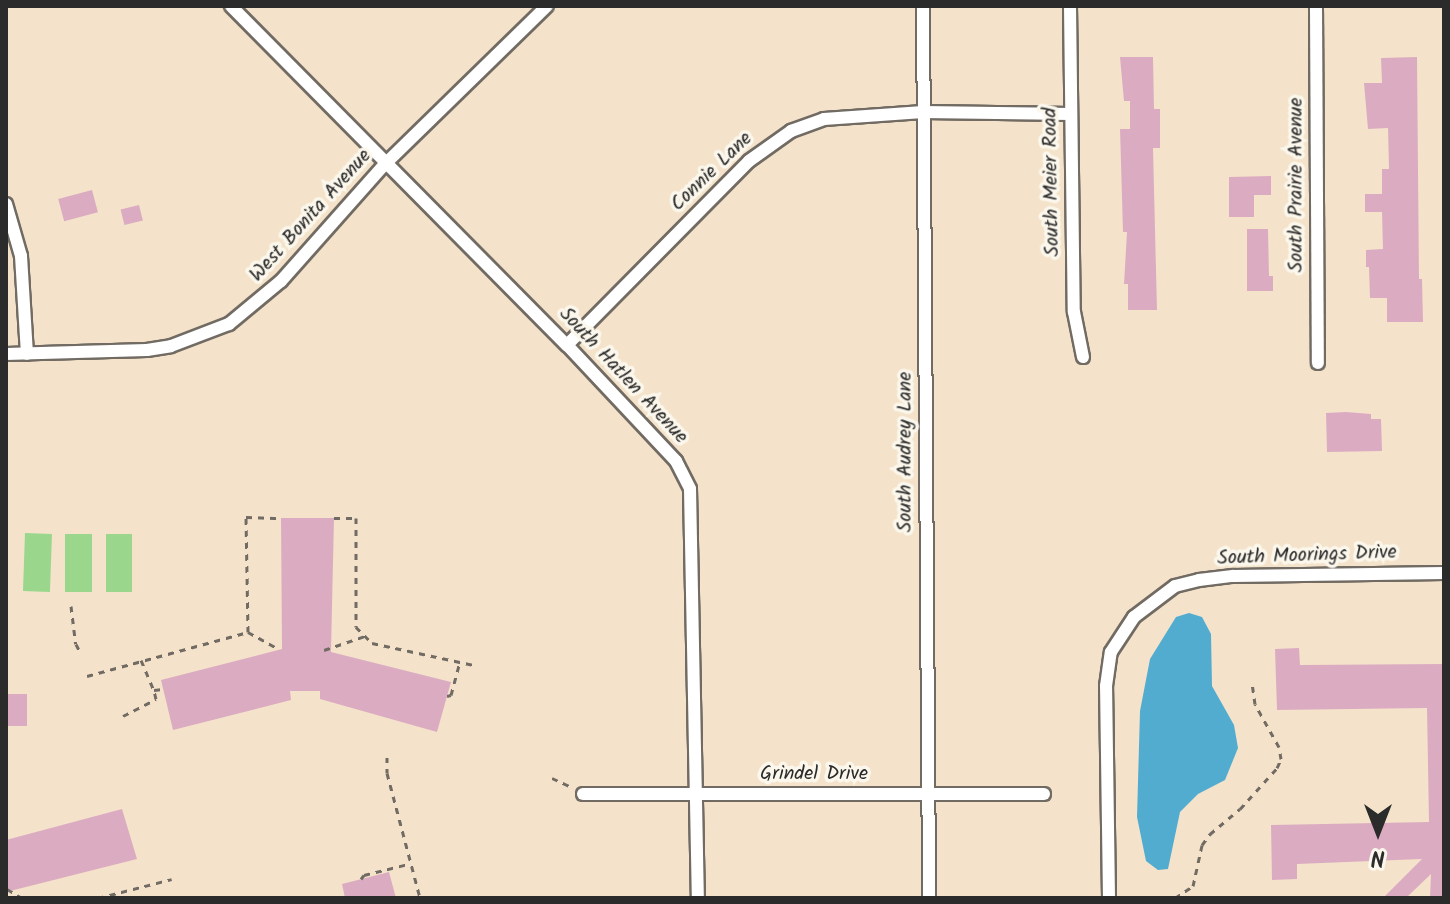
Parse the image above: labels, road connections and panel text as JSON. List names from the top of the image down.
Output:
{
  "streets": {
    "street": [
      "Connie Lane",
      "South Meier Road",
      "South Prairie Avenue",
      "West Bonita Avenue",
      "South Hatlen Avenue",
      "South Audrey Lane",
      "South Moorings Drive",
      "Grindel Drive"
    ]
  },
  "crossings": [
    ["Connie Lane", "South Meier Road"],
    ["Connie Lane", "South Hatlen Avenue"],
    ["Connie Lane", "South Audrey Lane"],
    ["West Bonita Avenue", "South Hatlen Avenue"],
    ["South Hatlen Avenue", "Grindel Drive"],
    ["South Audrey Lane", "Grindel Drive"]
  ],
  "north": "bottom"
}
